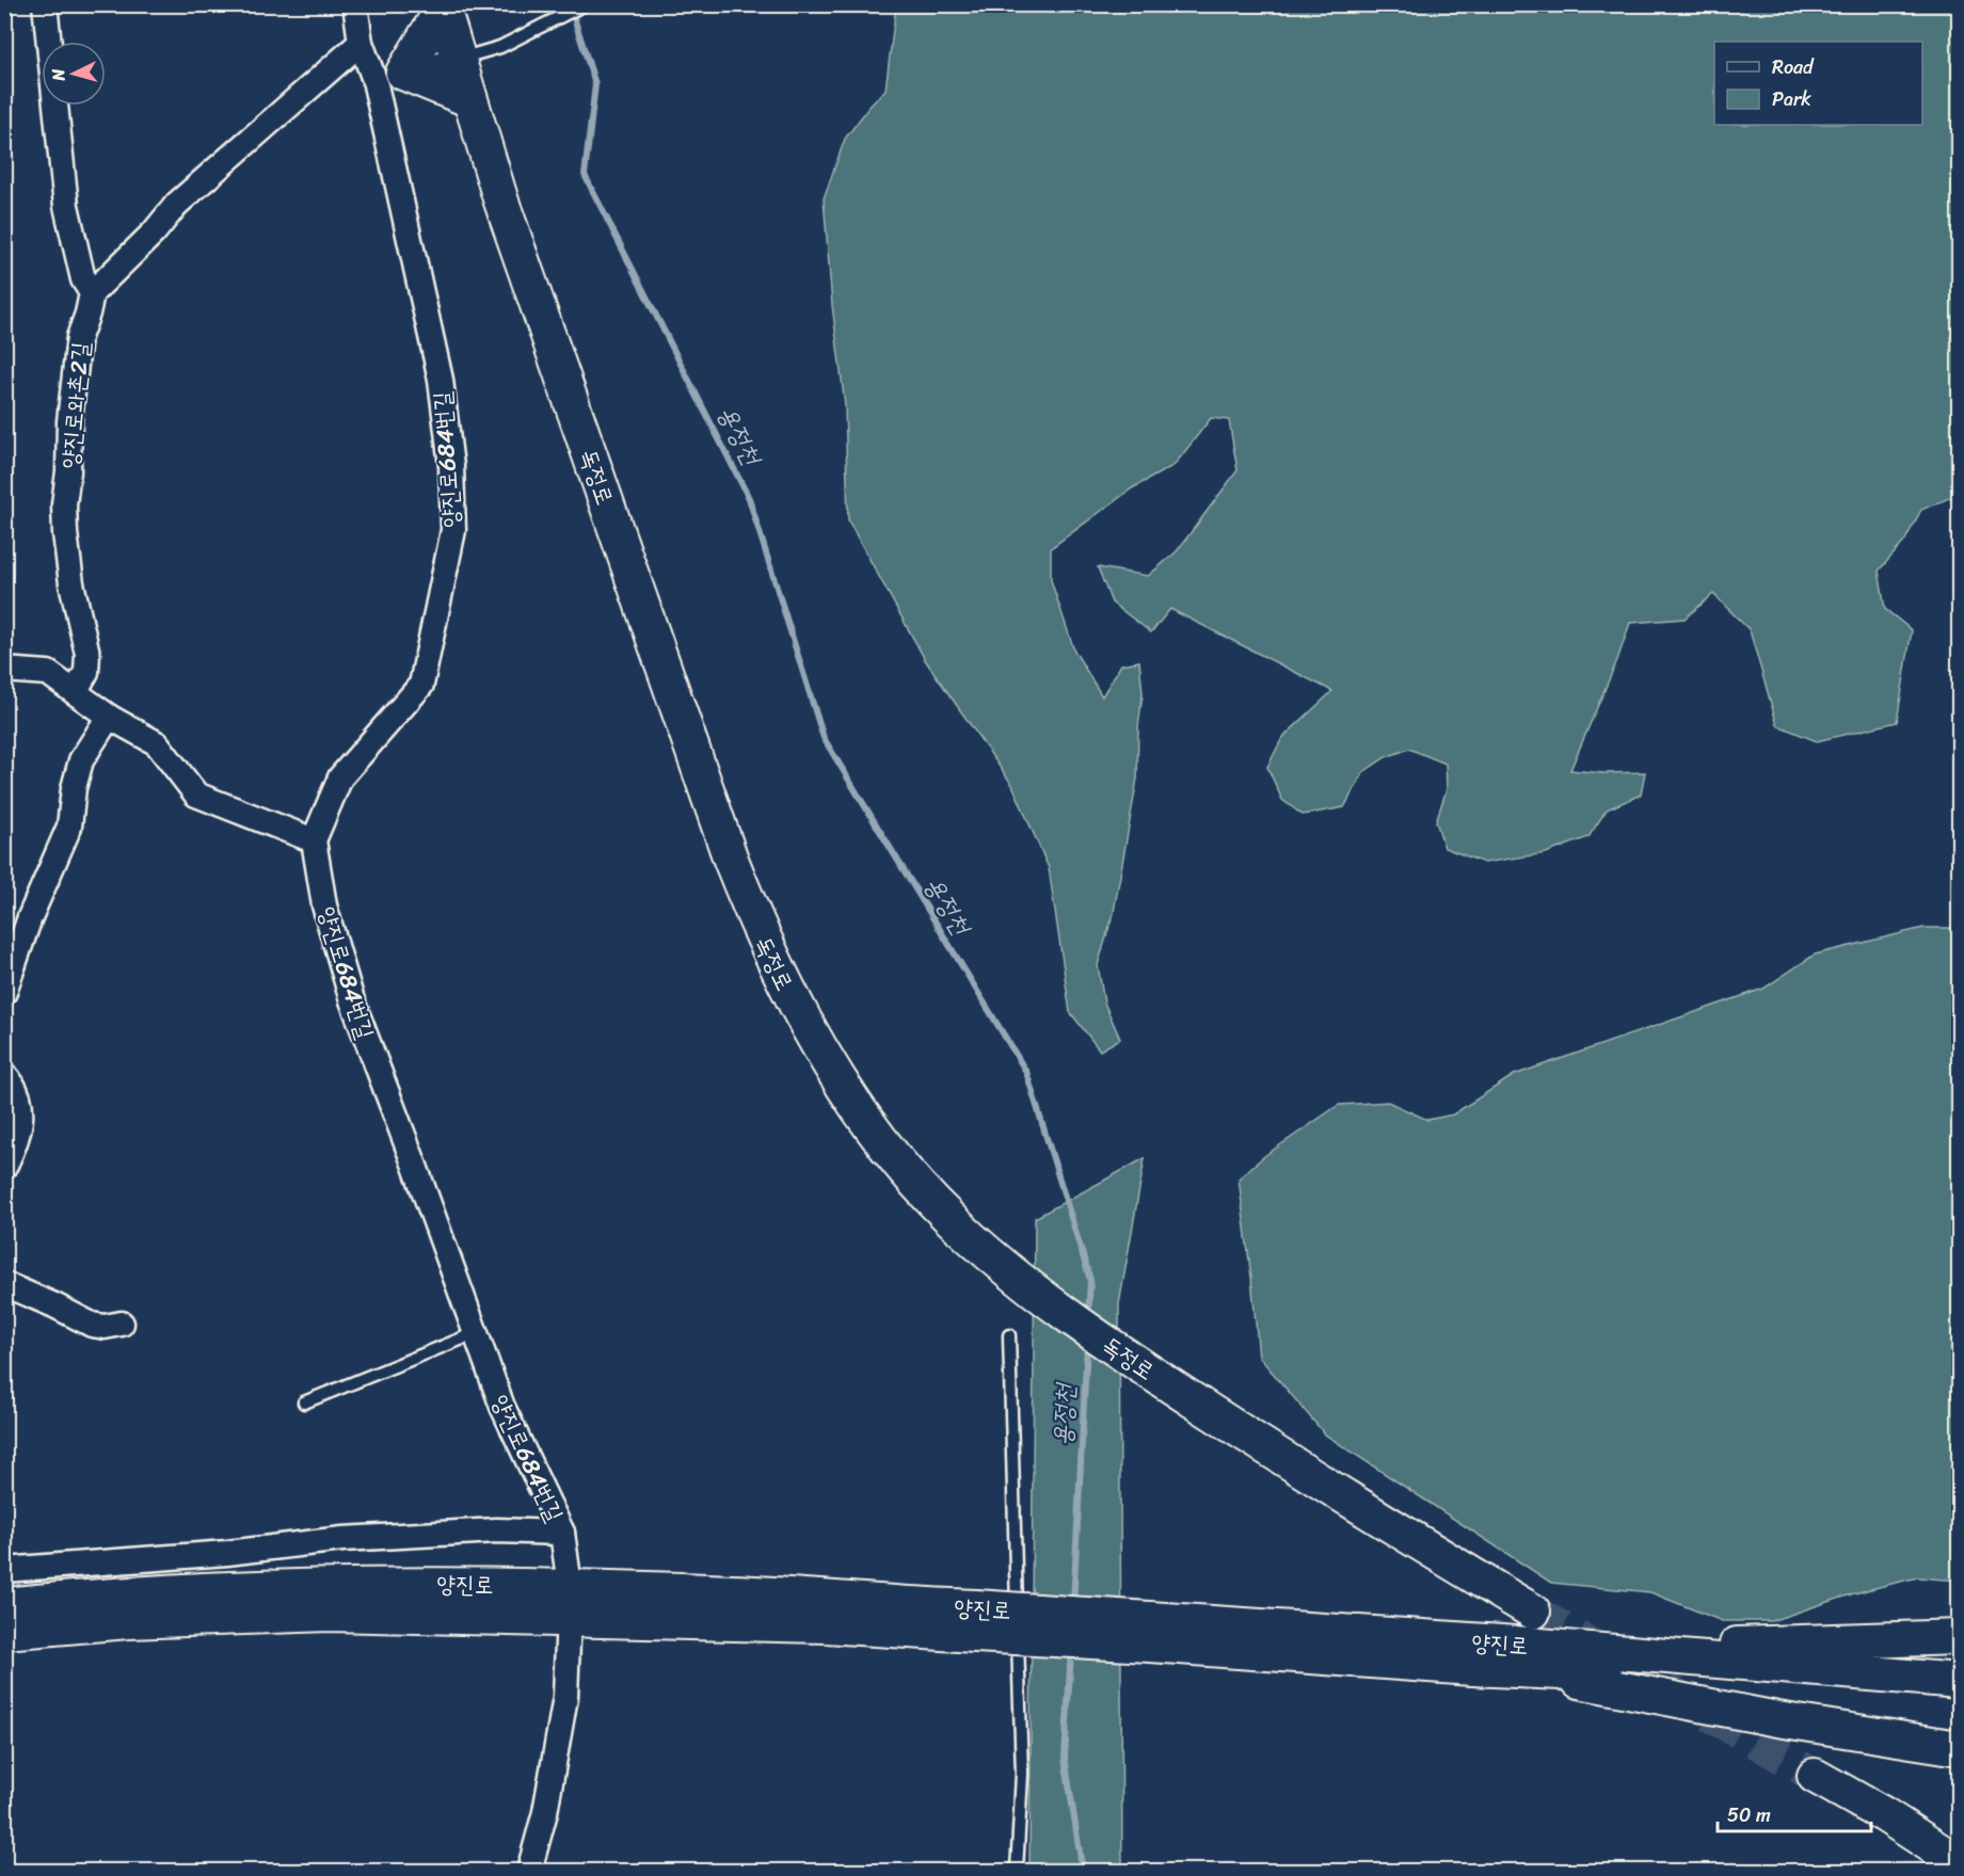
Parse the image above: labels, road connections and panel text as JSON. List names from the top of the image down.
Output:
{
  "streets": {
    "main road": ["독정로", "양진로"],
    "street": ["양진로와촌2길", "양진로684번길"]
  },
  "crossings": [
    ["양진로684번길", "양진로"]
  ],
  "water": ["용정천"],
  "legend": ["Road", "Park"],
  "scale_bar": "50 m",
  "north": "left"
}
